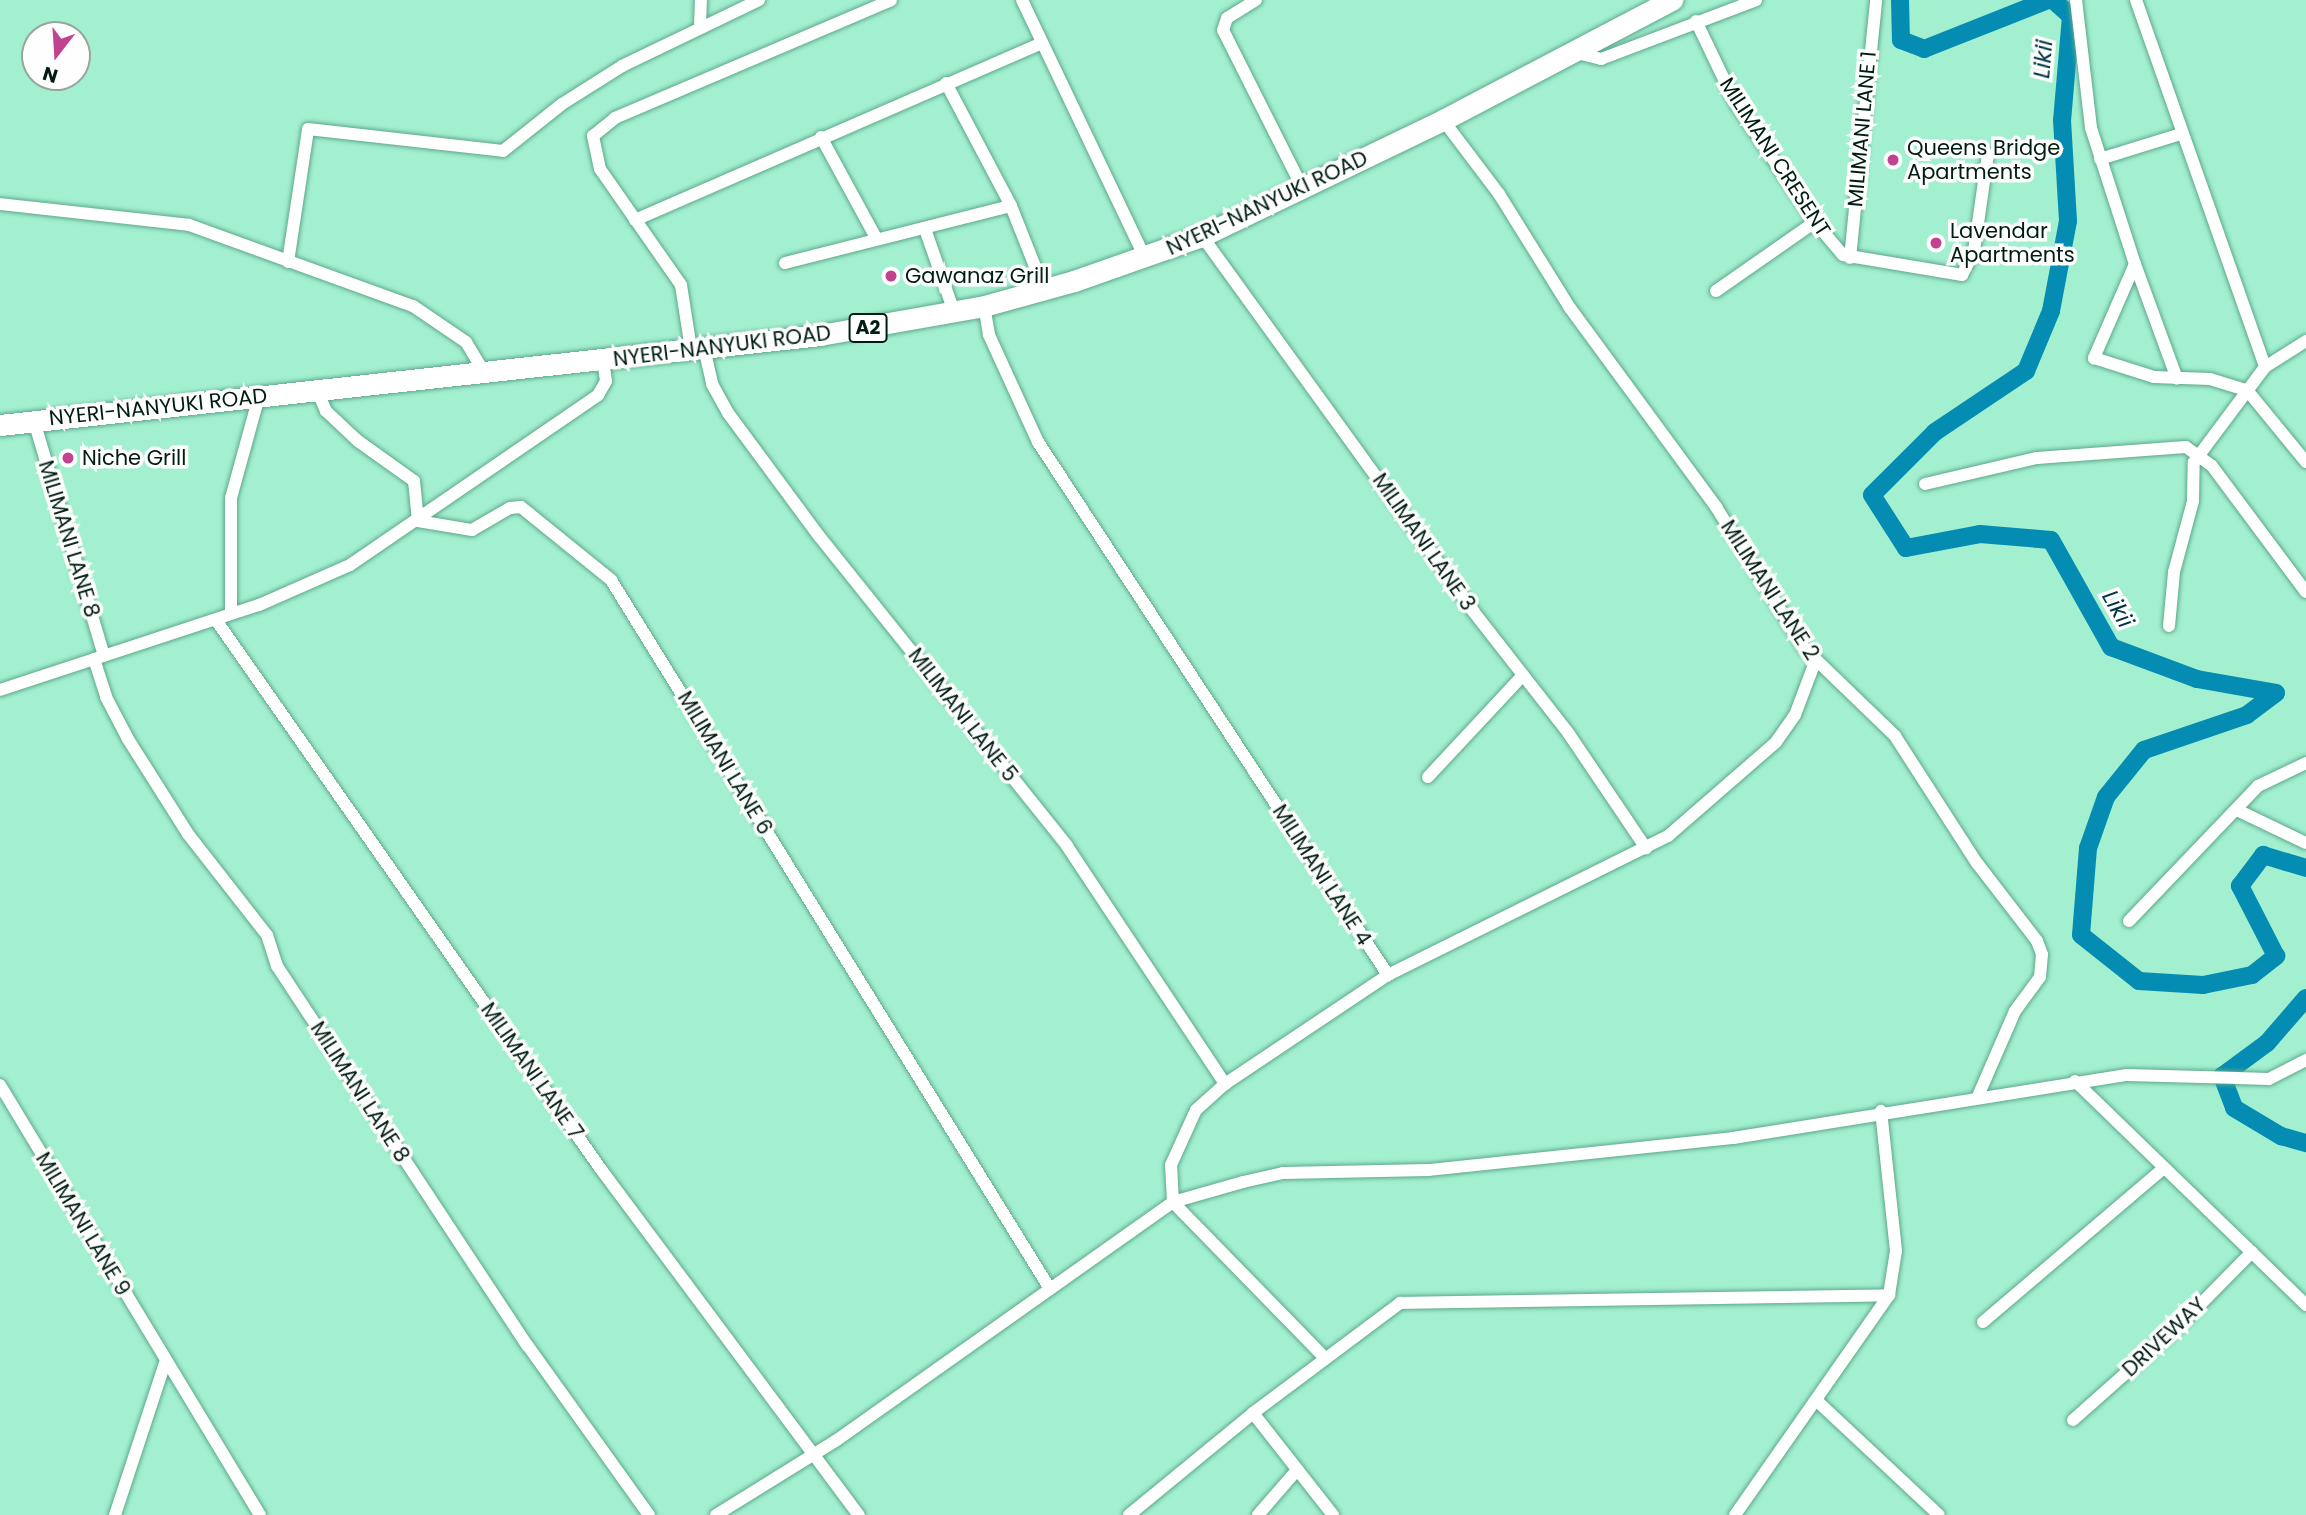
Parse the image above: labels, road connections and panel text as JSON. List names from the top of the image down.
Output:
{
  "streets": {
    "highway": ["NYERI-NANYUKI ROAD", "A2"],
    "street": [
      "MILIMANI LANE 1",
      "MILIMANI CRESENT",
      "MILIMANI LANE 8",
      "MILIMANI LANE 3",
      "MILIMANI LANE 2",
      "MILIMANI LANE 5",
      "MILIMANI LANE 6",
      "MILIMANI LANE 4",
      "MILIMANI LANE 7",
      "MILIMANI LANE 9",
      "DRIVEWAY"
    ]
  },
  "crossings": [
    ["MILIMANI LANE 1", "MILIMANI CRESENT"],
    ["NYERI-NANYUKI ROAD", "MILIMANI LANE 8"],
    ["NYERI-NANYUKI ROAD", "MILIMANI LANE 3"],
    ["NYERI-NANYUKI ROAD", "MILIMANI LANE 2"],
    ["NYERI-NANYUKI ROAD", "MILIMANI LANE 5"],
    ["NYERI-NANYUKI ROAD", "MILIMANI LANE 4"]
  ],
  "water": ["Likii"],
  "places": [
    "Queens Bridge Apartments",
    "Lavendar Apartments",
    "Gawanaz Grill",
    "Niche Grill"
  ],
  "north": "bottom"
}
